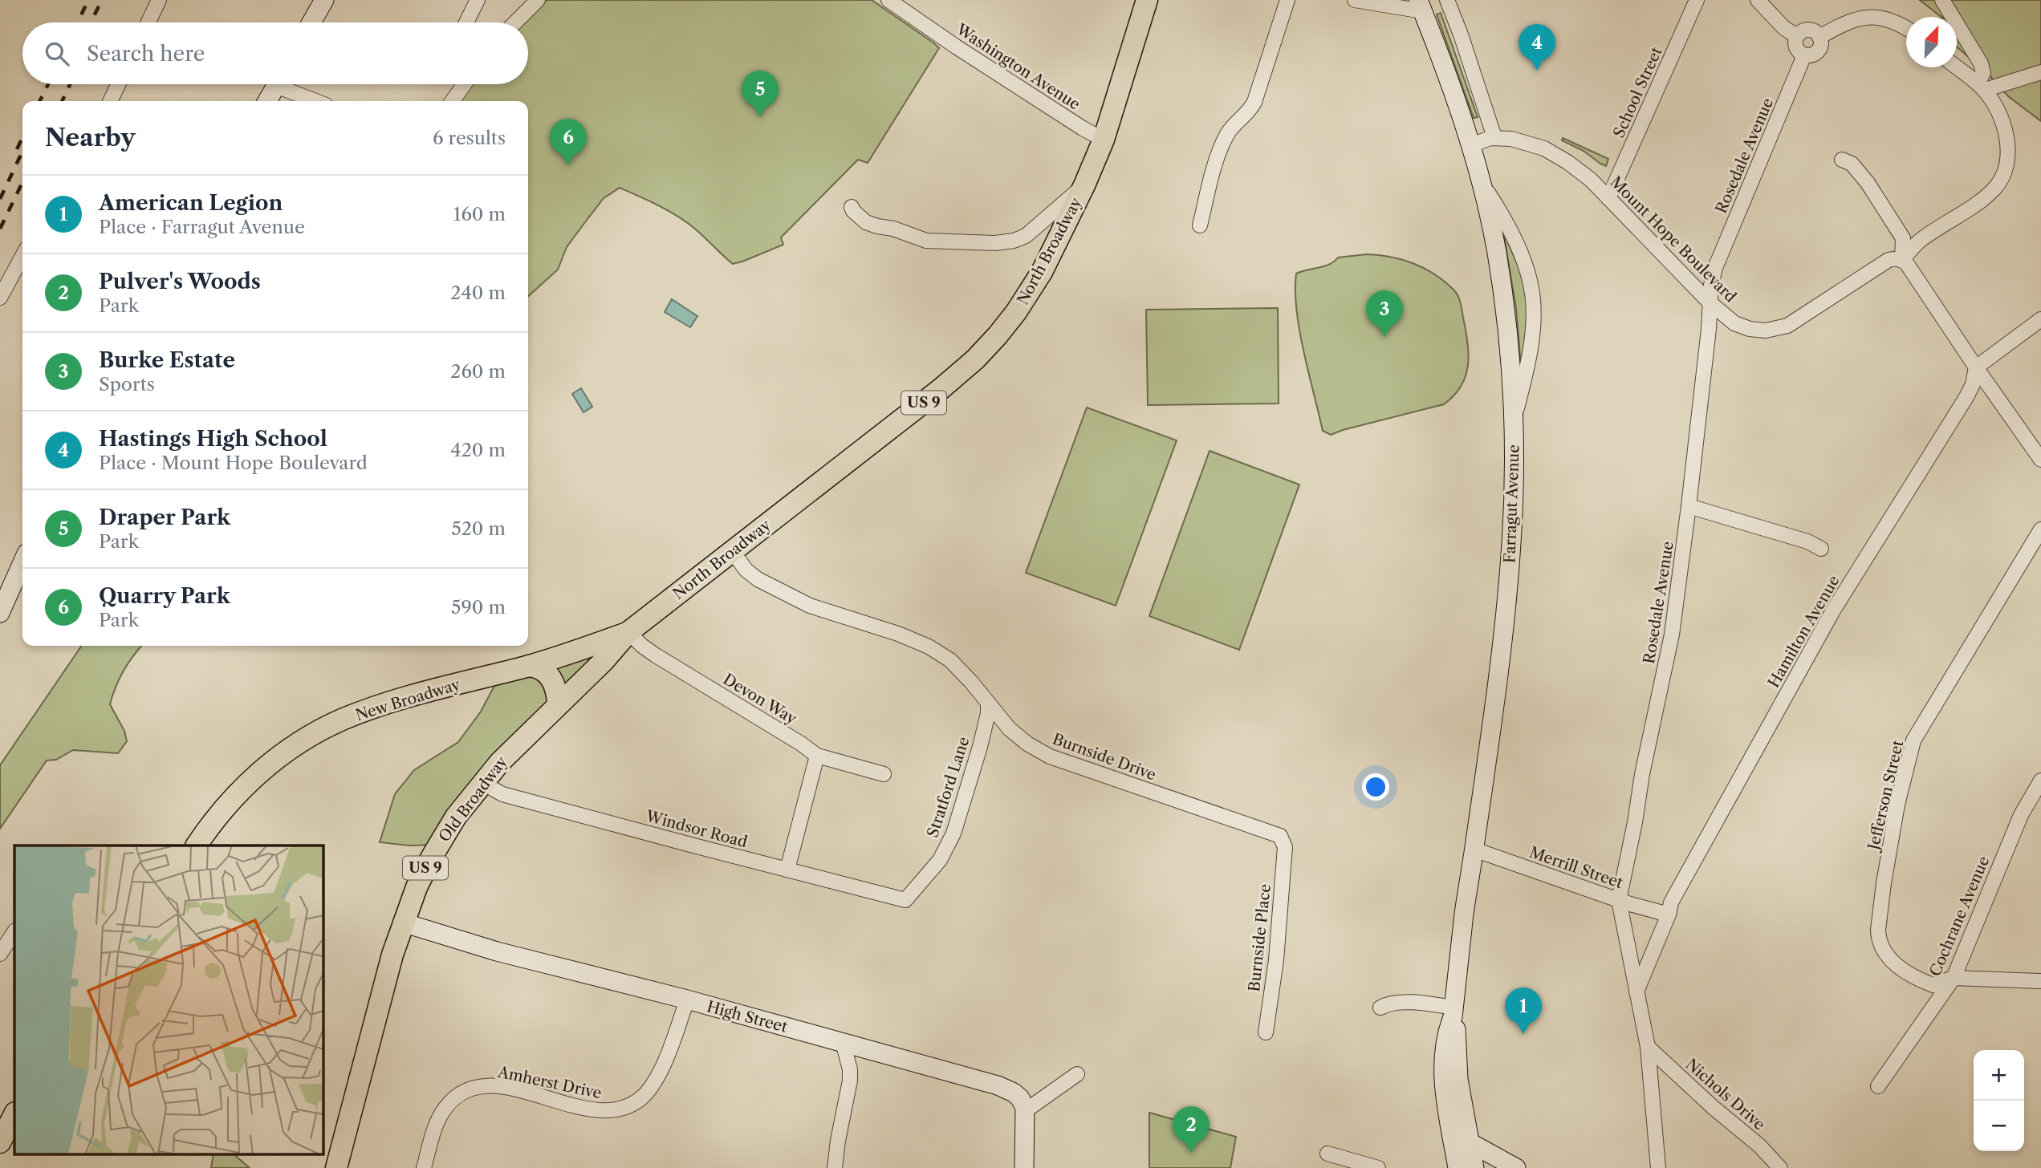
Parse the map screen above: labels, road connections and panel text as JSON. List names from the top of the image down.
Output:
{
  "streets": {
    "main road": [
      "North Broadway",
      "US 9",
      "Farragut Avenue",
      "New Broadway",
      "Old Broadway",
      "High Street"
    ],
    "street": [
      "Washington Avenue",
      "School Street",
      "Rosedale Avenue",
      "Mount Hope Boulevard",
      "Hamilton Avenue",
      "Devon Way",
      "Burnside Drive",
      "Stratford Lane",
      "Jefferson Street",
      "Windsor Road",
      "Merrill Street",
      "Cochrane Avenue",
      "Burnside Place",
      "Amherst Drive",
      "Nichols Drive"
    ]
  },
  "crossings": [
    ["Washington Avenue", "North Broadway"],
    ["School Street", "Mount Hope Boulevard"],
    ["Rosedale Avenue", "Mount Hope Boulevard"],
    ["Rosedale Avenue", "Hamilton Avenue"],
    ["Rosedale Avenue", "Merrill Street"],
    ["Rosedale Avenue", "Nichols Drive"],
    ["Mount Hope Boulevard", "Farragut Avenue"],
    ["North Broadway", "Devon Way"],
    ["North Broadway", "New Broadway"],
    ["North Broadway", "Burnside Drive"],
    ["North Broadway", "Old Broadway"],
    ["Farragut Avenue", "Merrill Street"],
    ["Hamilton Avenue", "Merrill Street"],
    ["Devon Way", "New Broadway"],
    ["Devon Way", "Old Broadway"],
    ["New Broadway", "Old Broadway"],
    ["Burnside Drive", "Stratford Lane"],
    ["Burnside Drive", "Burnside Place"],
    ["Stratford Lane", "Windsor Road"],
    ["Jefferson Street", "Cochrane Avenue"],
    ["Old Broadway", "Windsor Road"],
    ["Old Broadway", "High Street"],
    ["High Street", "Amherst Drive"]
  ],
  "north": "top right",
  "page": {
    "search": "Search here",
    "pins": [
      "4",
      "5",
      "6",
      "3",
      "1",
      "2"
    ],
    "heading": ["Nearby", "6 results"],
    "list": [
      {
        "mark": "1",
        "name": "American Legion",
        "note": "Place · Farragut Avenue",
        "value": "160 m"
      },
      {
        "mark": "2",
        "name": "Pulver's Woods",
        "note": "Park",
        "value": "240 m"
      },
      {
        "mark": "3",
        "name": "Burke Estate",
        "note": "Sports",
        "value": "260 m"
      },
      {
        "mark": "4",
        "name": "Hastings High School",
        "note": "Place · Mount Hope Boulevard",
        "value": "420 m"
      },
      {
        "mark": "5",
        "name": "Draper Park",
        "note": "Park",
        "value": "520 m"
      },
      {
        "mark": "6",
        "name": "Quarry Park",
        "note": "Park",
        "value": "590 m"
      }
    ],
    "map_buttons": ["+", "−"]
  }
}
